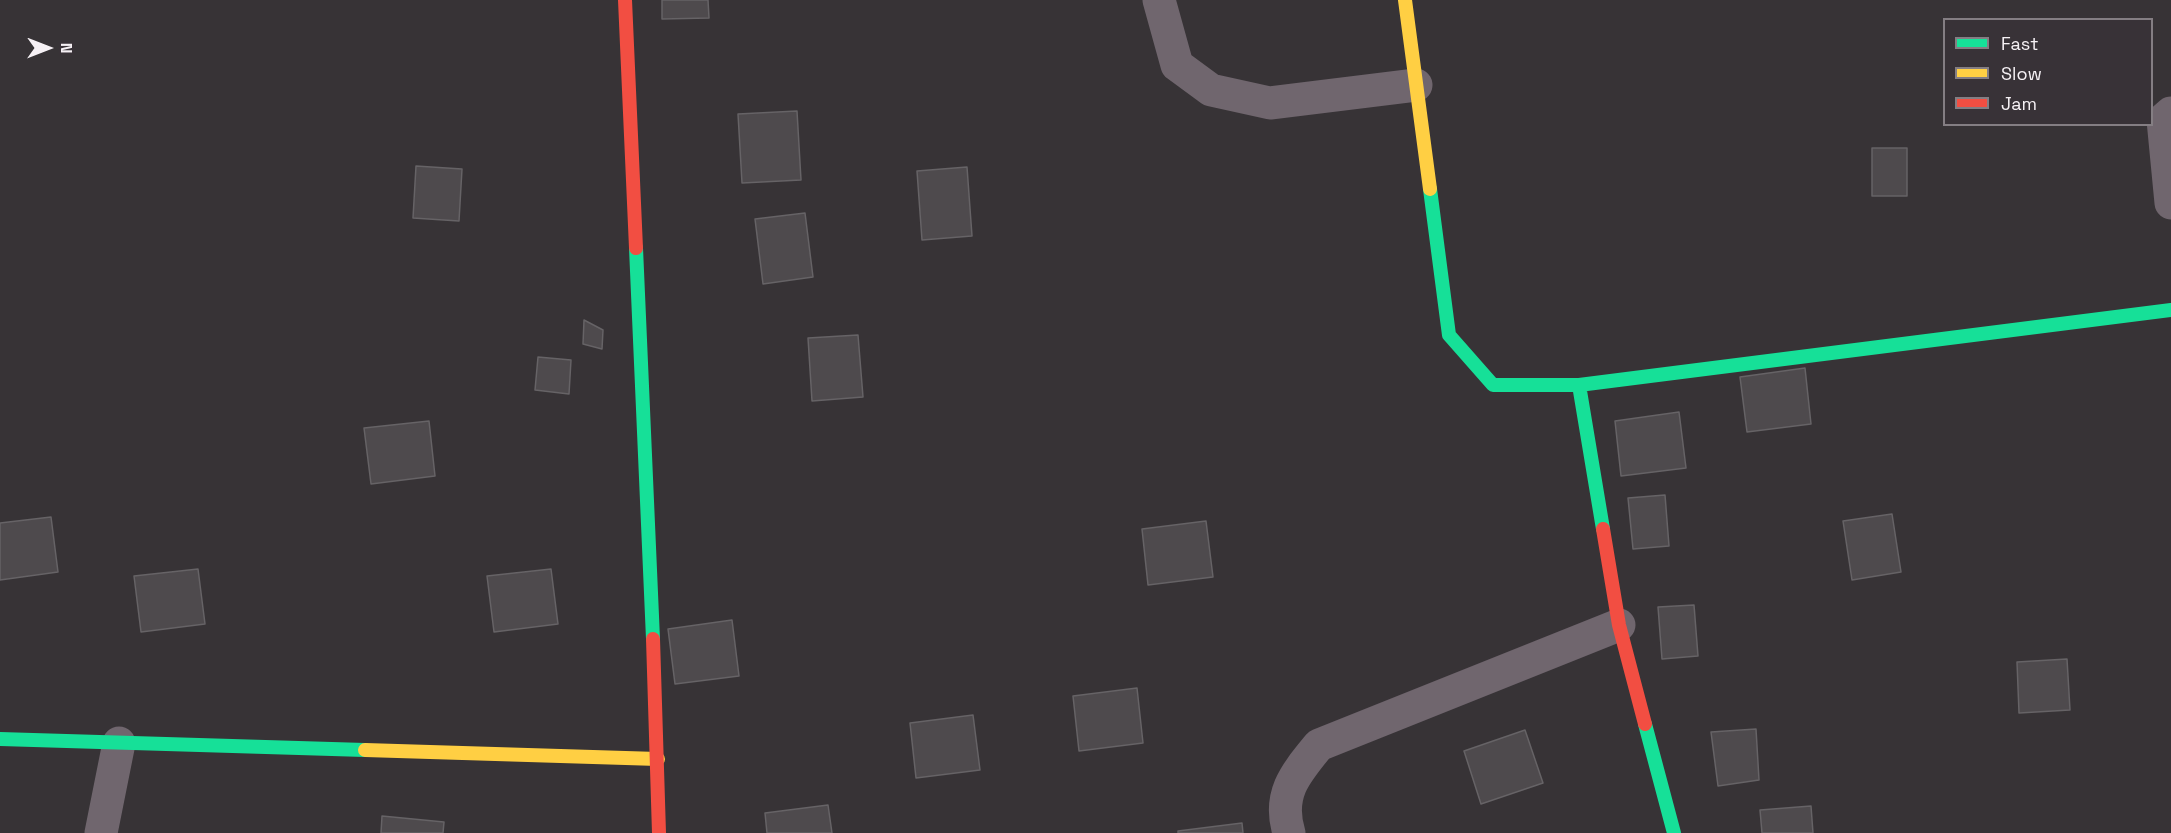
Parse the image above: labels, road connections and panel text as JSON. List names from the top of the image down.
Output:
{
  "legend": ["Fast", "Slow", "Jam"],
  "north": "right"
}
